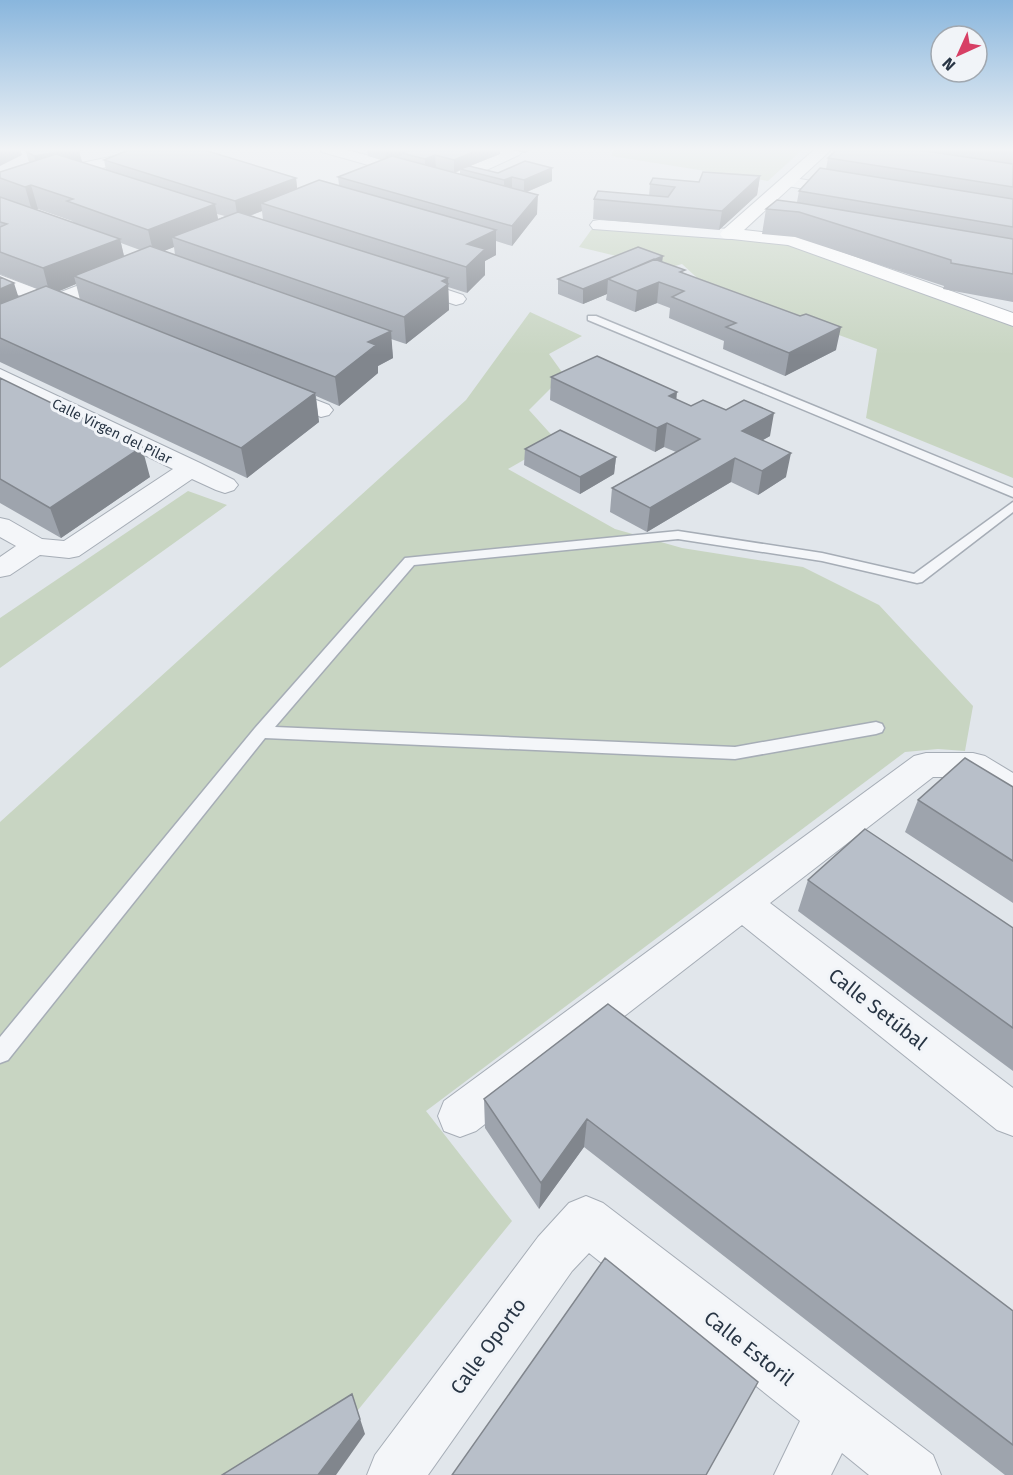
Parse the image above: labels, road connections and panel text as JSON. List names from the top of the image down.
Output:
{
  "streets": {
    "street": [
      "Calle Virgen del Pilar",
      "Calle Setúbal",
      "Calle Oporto",
      "Calle Estoril"
    ]
  },
  "crossings": [
    ["Calle Oporto", "Calle Estoril"]
  ],
  "north": "bottom left"
}
